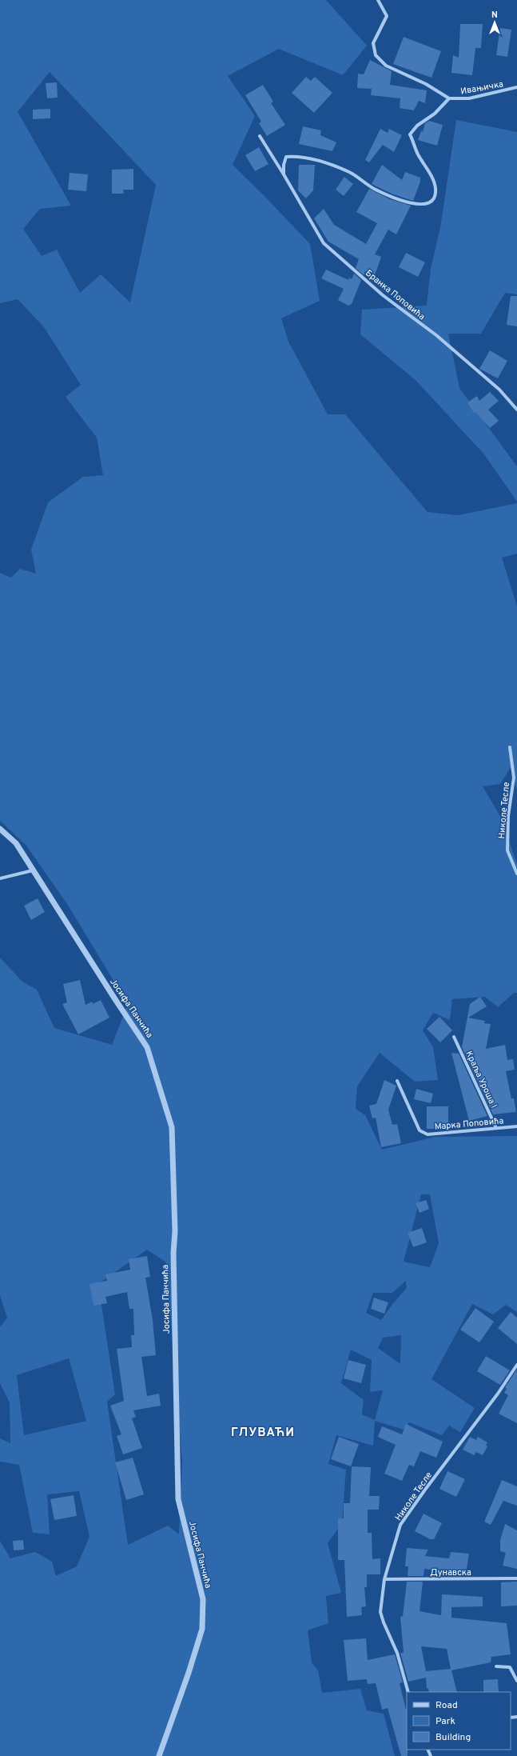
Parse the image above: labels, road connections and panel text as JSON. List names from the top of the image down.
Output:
{
  "streets": {
    "street": [
      "Ивањичка",
      "Бранка Поповића",
      "Николе Тесле",
      "Јосифа Панчића",
      "Краља Уроша I",
      "Марка Поповића",
      "Дунавска"
    ]
  },
  "crossings": [
    ["Николе Тесле", "Дунавска"],
    ["Краља Уроша I", "Марка Поповића"]
  ],
  "districts": ["ГЛУВАЋИ"],
  "legend": ["Road", "Park", "Building"],
  "north": "top"
}
